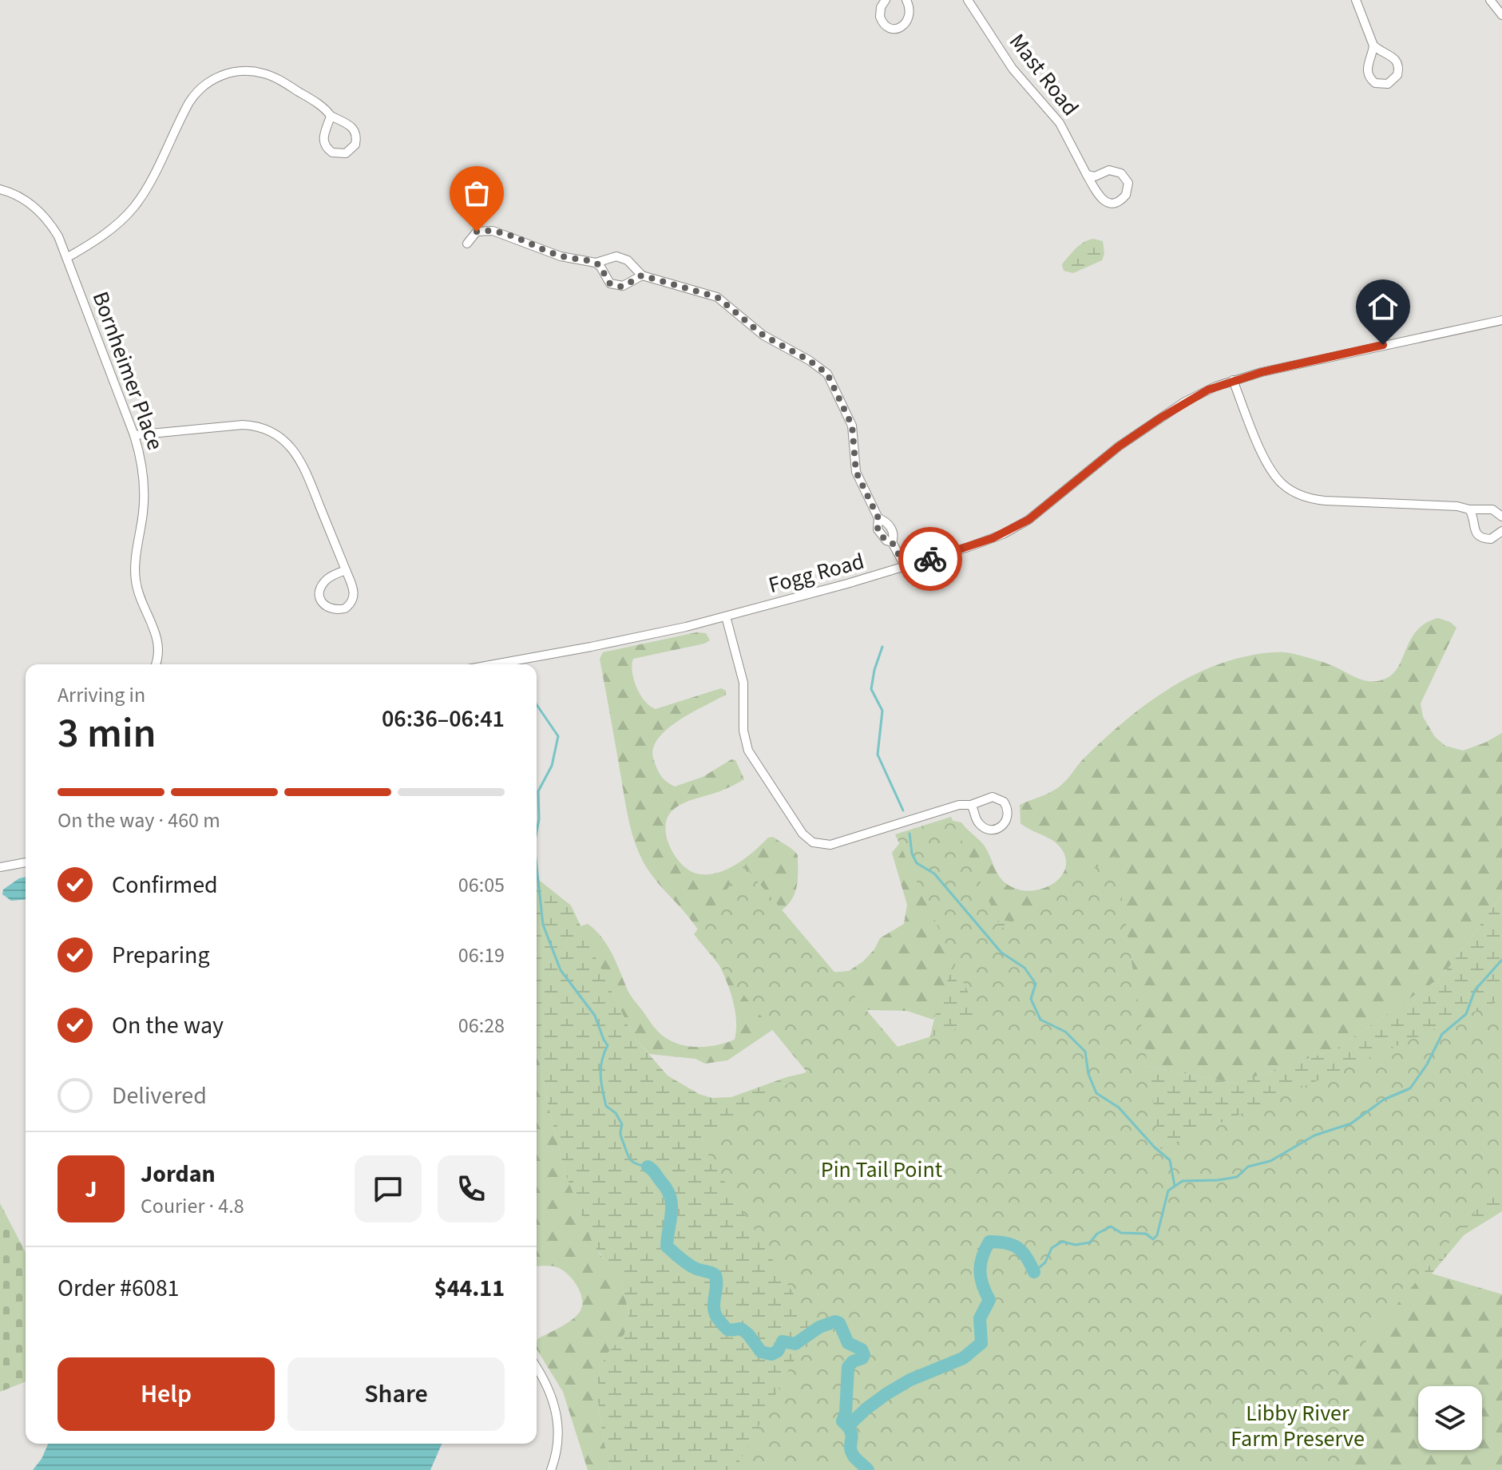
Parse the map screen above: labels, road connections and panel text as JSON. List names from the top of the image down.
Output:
{
  "streets": {
    "street": ["Mast Road", "Bornheimer Place", "Fogg Road"]
  },
  "parks": ["Pin Tail Point", "Libby River Farm Preserve"],
  "page": {
    "heading": ["3 min", "Arriving in", "06:36–06:41"],
    "panel": [
      "Jordan",
      "Courier · 4.8",
      "Order #6081",
      "$44.11"
    ],
    "bar": "On the way · 460 m",
    "list": [
      ["Confirmed", "06:05"],
      ["Preparing", "06:19"],
      ["On the way", "06:28"],
      "Delivered"
    ],
    "round": "J",
    "buttons": ["Help", "Share"]
  }
}
